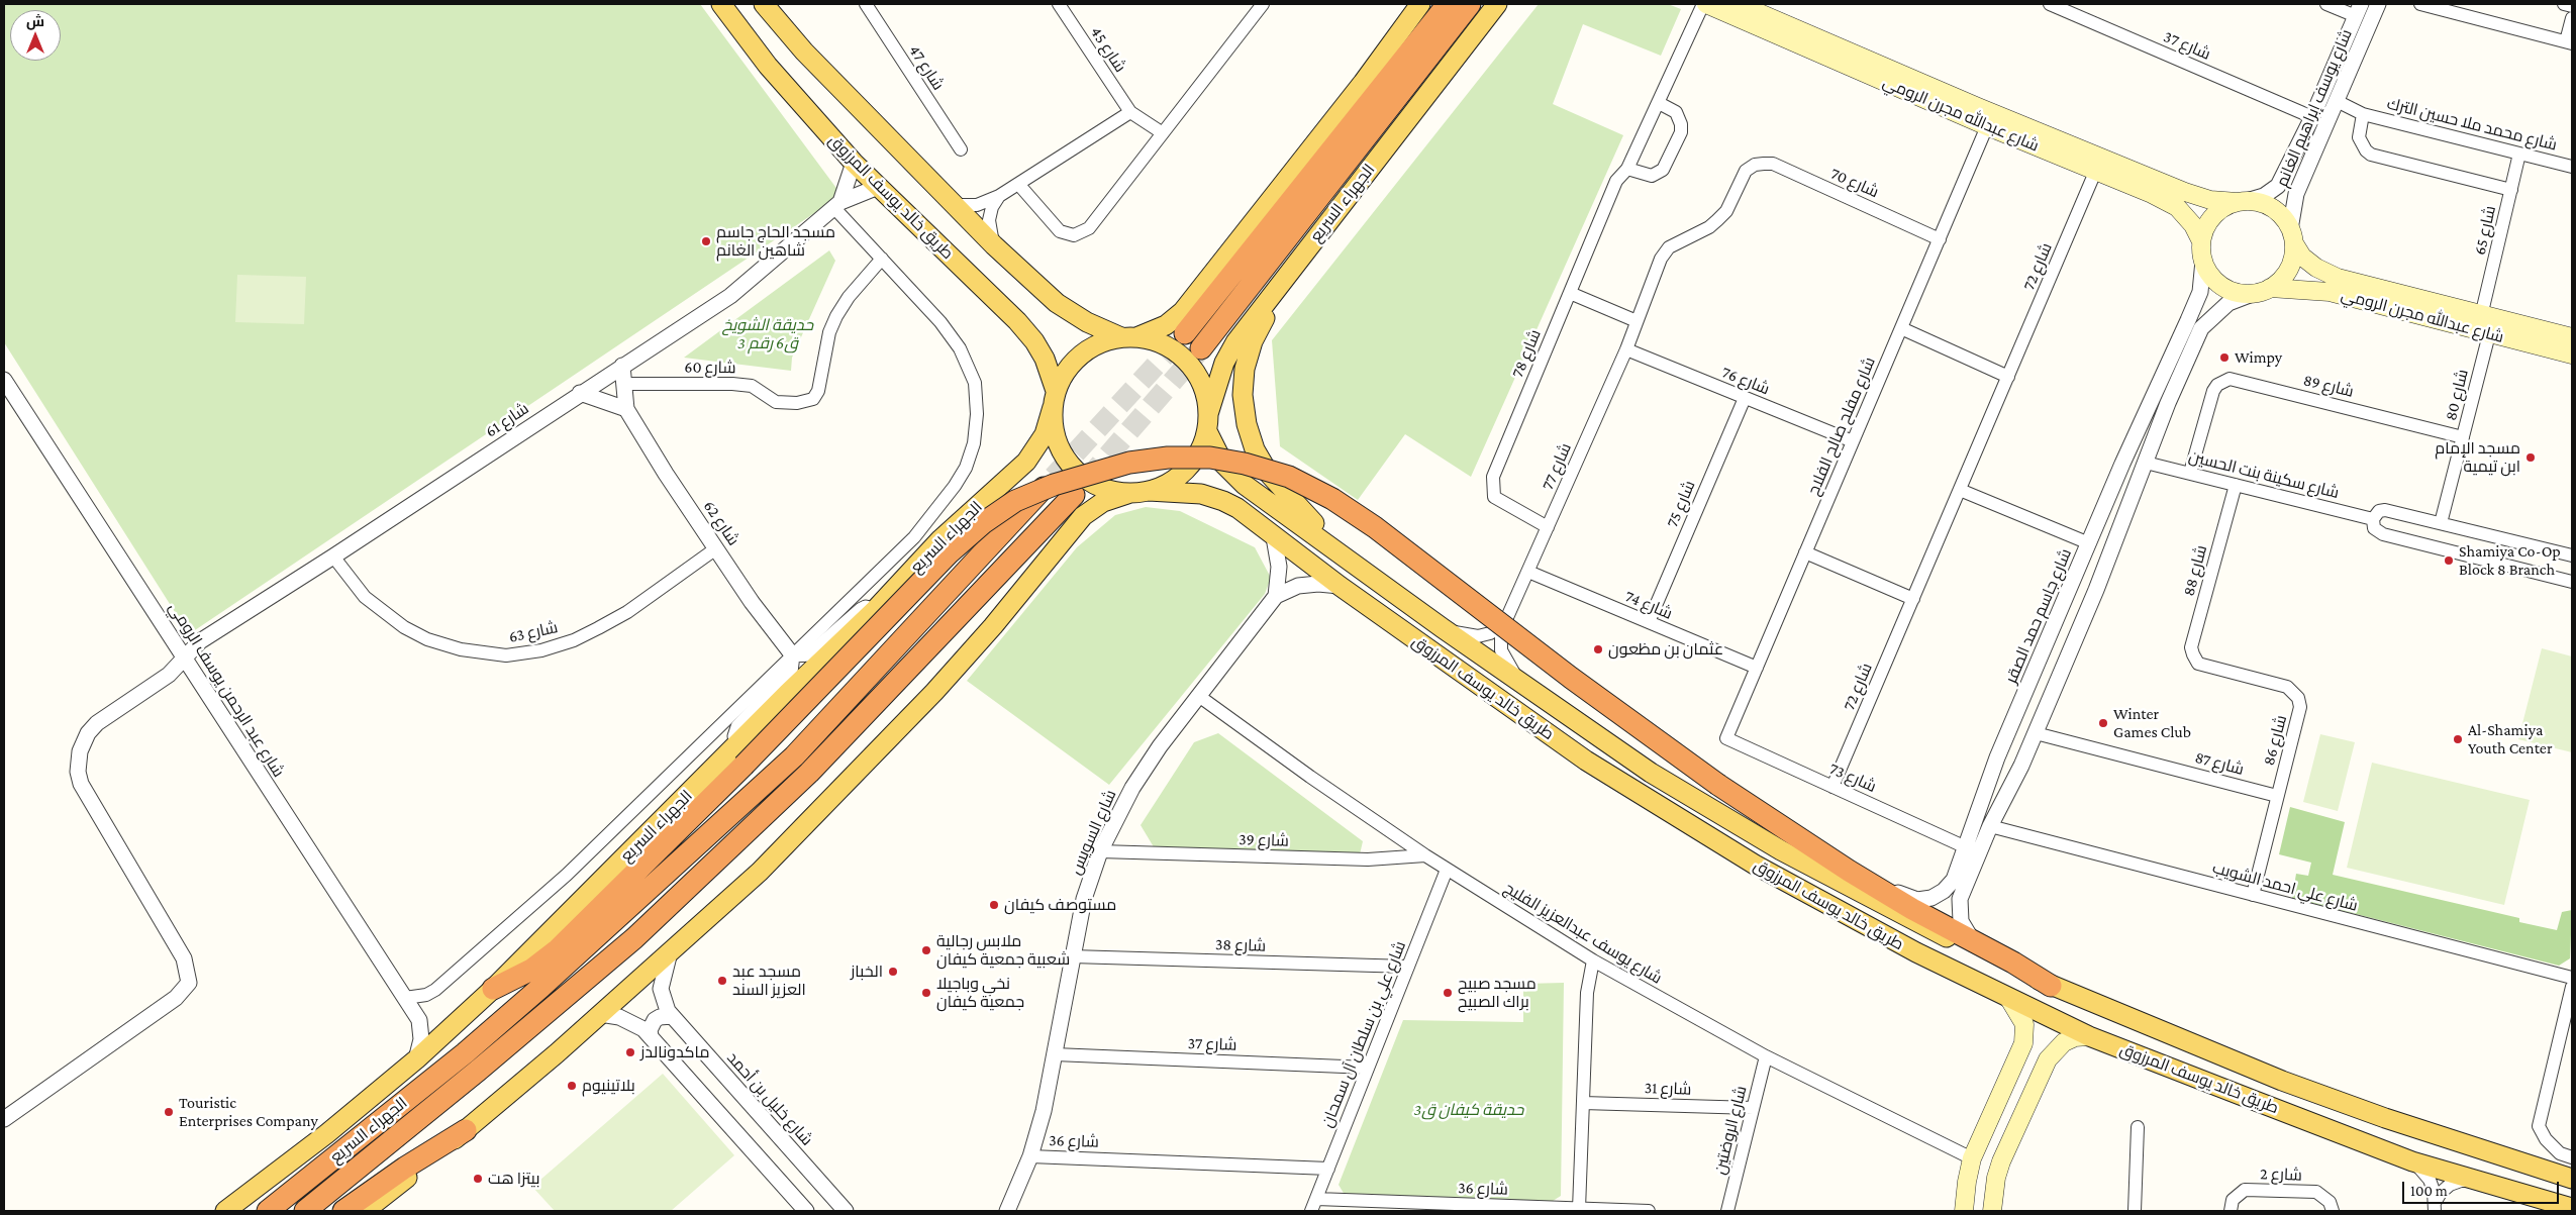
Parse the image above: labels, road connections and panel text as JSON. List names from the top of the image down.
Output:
{
  "streets": {
    "highway": ["الجهراء السريع"],
    "main road": ["شارع عبدالله مجرن الرومي", "طريق خالد يوسف المرزوق"],
    "street": [
      "شارع 37",
      "شارع 45",
      "شارع 47",
      "شارع يوسف إبراهيم الغانم",
      "شارع محمد ملا حسين الترك",
      "شارع 70",
      "شارع 65",
      "شارع 72",
      "شارع 78",
      "شارع 60",
      "شارع 76",
      "شارع 89",
      "شارع 80",
      "شارع 61",
      "شارع مفلح صالح الفلاح",
      "شارع 77",
      "شارع سكينة بنت الحسين",
      "شارع 75",
      "شارع 62",
      "شارع 88",
      "شارع 74",
      "شارع جاسم حمد الصقر",
      "شارع 63",
      "شارع عبد الرحمن يوسف الرومي",
      "شارع 86",
      "شارع 87",
      "شارع 73",
      "شارع السويس",
      "39 شارع",
      "شارع علي احمد الشويب",
      "شارع يوسف عبدالعزيز الفليج",
      "شارع 38",
      "شارع علي بن سلطان آل سمحان",
      "شارع 31",
      "شارع خليل بن أحمد",
      "شارع الروضتين",
      "شارع 36",
      "شارع 2"
    ]
  },
  "crossings": [
    ["شارع 37", "شارع يوسف إبراهيم الغانم"],
    ["شارع 37", "شارع السويس"],
    ["شارع 37", "شارع علي بن سلطان آل سمحان"],
    ["شارع يوسف إبراهيم الغانم", "شارع عبدالله مجرن الرومي"],
    ["شارع يوسف إبراهيم الغانم", "شارع محمد ملا حسين الترك"],
    ["شارع يوسف إبراهيم الغانم", "شارع جاسم حمد الصقر"],
    ["شارع عبدالله مجرن الرومي", "شارع 65"],
    ["شارع عبدالله مجرن الرومي", "شارع 72"],
    ["شارع عبدالله مجرن الرومي", "شارع 78"],
    ["شارع عبدالله مجرن الرومي", "شارع 80"],
    ["شارع عبدالله مجرن الرومي", "شارع مفلح صالح الفلاح"],
    ["شارع عبدالله مجرن الرومي", "شارع جاسم حمد الصقر"],
    ["شارع محمد ملا حسين الترك", "شارع 65"],
    ["شارع 70", "شارع مفلح صالح الفلاح"],
    ["شارع 70", "شارع 77"],
    ["طريق خالد يوسف المرزوق", "الجهراء السريع"],
    ["طريق خالد يوسف المرزوق", "شارع 61"],
    ["طريق خالد يوسف المرزوق", "شارع 77"],
    ["طريق خالد يوسف المرزوق", "شارع السويس"],
    ["الجهراء السريع", "شارع 60"],
    ["الجهراء السريع", "شارع 62"],
    ["الجهراء السريع", "شارع عبد الرحمن يوسف الرومي"],
    ["شارع 72", "شارع 73"],
    ["شارع 78", "شارع 77"],
    ["شارع 60", "شارع 62"],
    ["شارع 76", "شارع مفلح صالح الفلاح"],
    ["شارع 76", "شارع 77"],
    ["شارع 76", "شارع 75"],
    ["شارع 89", "شارع 80"],
    ["شارع 89", "شارع سكينة بنت الحسين"],
    ["شارع 61", "شارع 62"],
    ["شارع 61", "شارع 63"],
    ["شارع 61", "شارع عبد الرحمن يوسف الرومي"],
    ["شارع مفلح صالح الفلاح", "شارع 74"],
    ["شارع مفلح صالح الفلاح", "شارع 73"],
    ["شارع 77", "شارع 74"],
    ["شارع سكينة بنت الحسين", "شارع 88"],
    ["شارع 75", "شارع 74"],
    ["شارع 62", "شارع 63"],
    ["شارع 88", "شارع 86"],
    ["شارع جاسم حمد الصقر", "شارع 73"],
    ["شارع 86", "شارع 87"],
    ["شارع 86", "شارع علي احمد الشويب"],
    ["شارع السويس", "39 شارع"],
    ["شارع السويس", "شارع يوسف عبدالعزيز الفليج"],
    ["شارع السويس", "شارع 38"],
    ["شارع السويس", "شارع 36"],
    ["39 شارع", "شارع يوسف عبدالعزيز الفليج"],
    ["شارع يوسف عبدالعزيز الفليج", "شارع علي بن سلطان آل سمحان"],
    ["شارع يوسف عبدالعزيز الفليج", "شارع الروضتين"],
    ["شارع 38", "شارع علي بن سلطان آل سمحان"],
    ["شارع علي بن سلطان آل سمحان", "شارع 36"],
    ["شارع 31", "شارع الروضتين"]
  ],
  "parks": ["حديقة الشويخ ق6 رقم 3", "حديقة كيفان ق3"],
  "places": [
    "مسجد الحاج جاسم شاهين الغانم",
    "Wimpy",
    "مسجد الإمام ابن تيمية",
    "Shamiya Co-Op Block 8 Branch",
    "عثمان بن مظعون",
    "Winter Games Club",
    "Al-Shamiya Youth Center",
    "مستوصف كيفان",
    "ملابس رجالية شعبية جمعية كيفان",
    "الخباز",
    "مسجد عبد العزيز السند",
    "نخي وباجيلا جمعية كيفان",
    "مسجد صبيح براك الصبيح",
    "ماكدونالدز",
    "بلاتينيوم",
    "Touristic Enterprises Company",
    "بيتزا هت"
  ],
  "scale_bar": "100 m",
  "north": "top"
}
